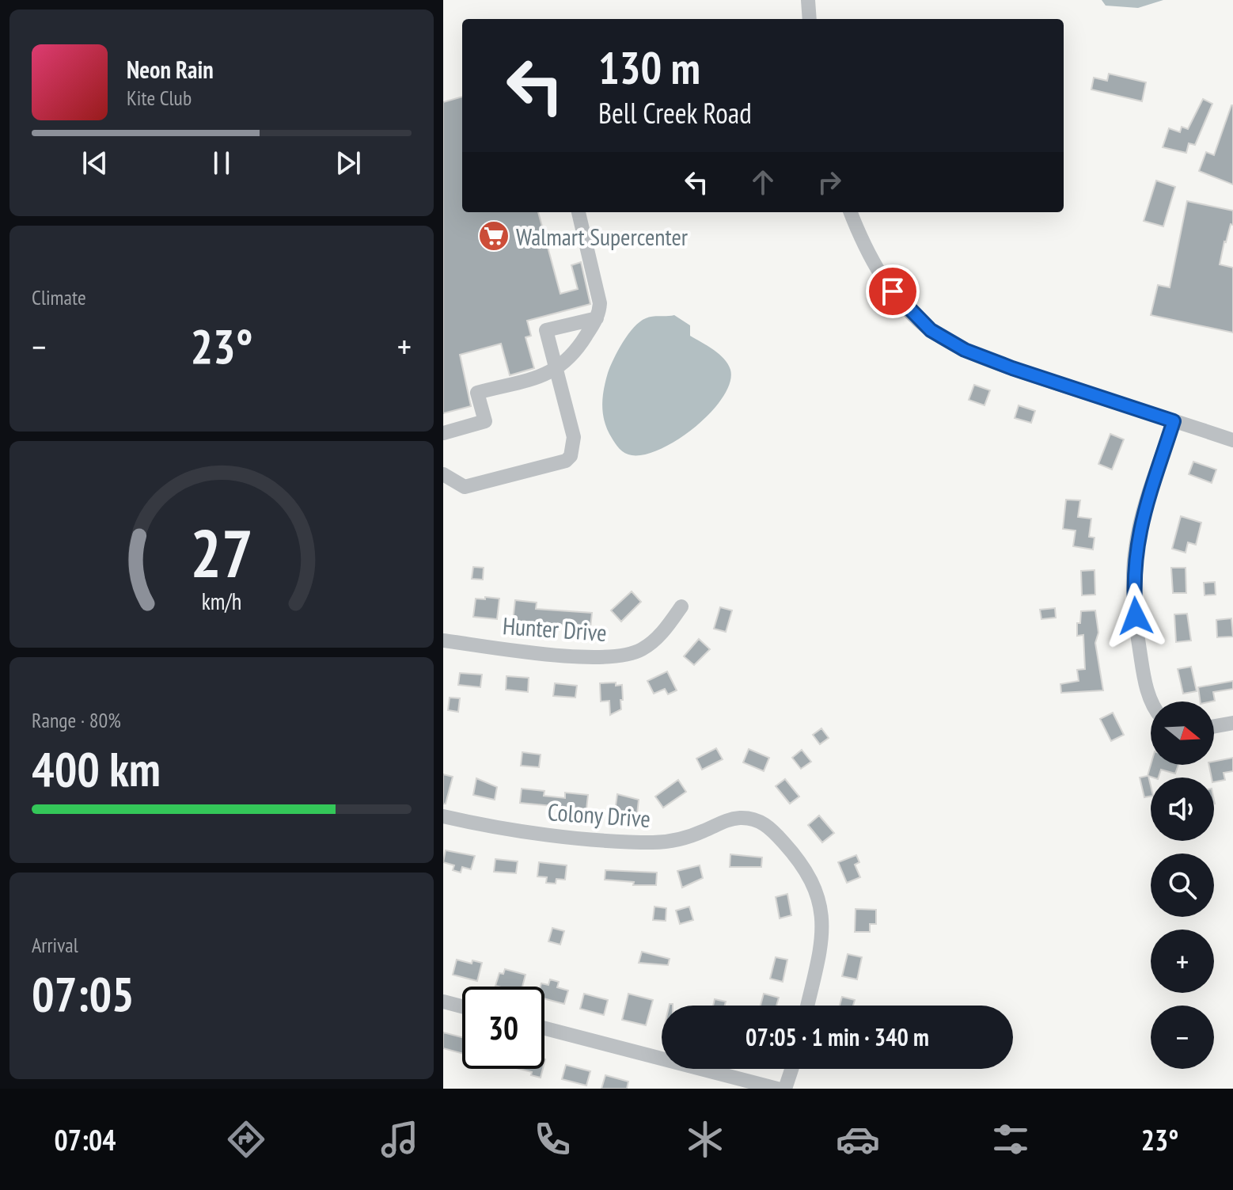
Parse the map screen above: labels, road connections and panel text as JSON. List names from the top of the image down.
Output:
{
  "streets": {
    "street": ["Hunter Drive", "Colony Drive"]
  },
  "places": {
    "supermarket": ["Walmart Supercenter"]
  },
  "north": "right",
  "page": {
    "turn": ["130 m", "Bell Creek Road"],
    "song": ["Neon Rain", "Kite Club"],
    "tile": [
      "Climate",
      ["Range · 80%", "400 km"],
      ["Arrival", "07:05"]
    ],
    "heat": ["−", "23°", "+"],
    "map_buttons": ["+", "−"],
    "limit": "30",
    "trip": "07:05 · 1 min · 340 m",
    "tabs": ["07:04", "23°"],
    "gauge": ["27", "km/h"]
  }
}
